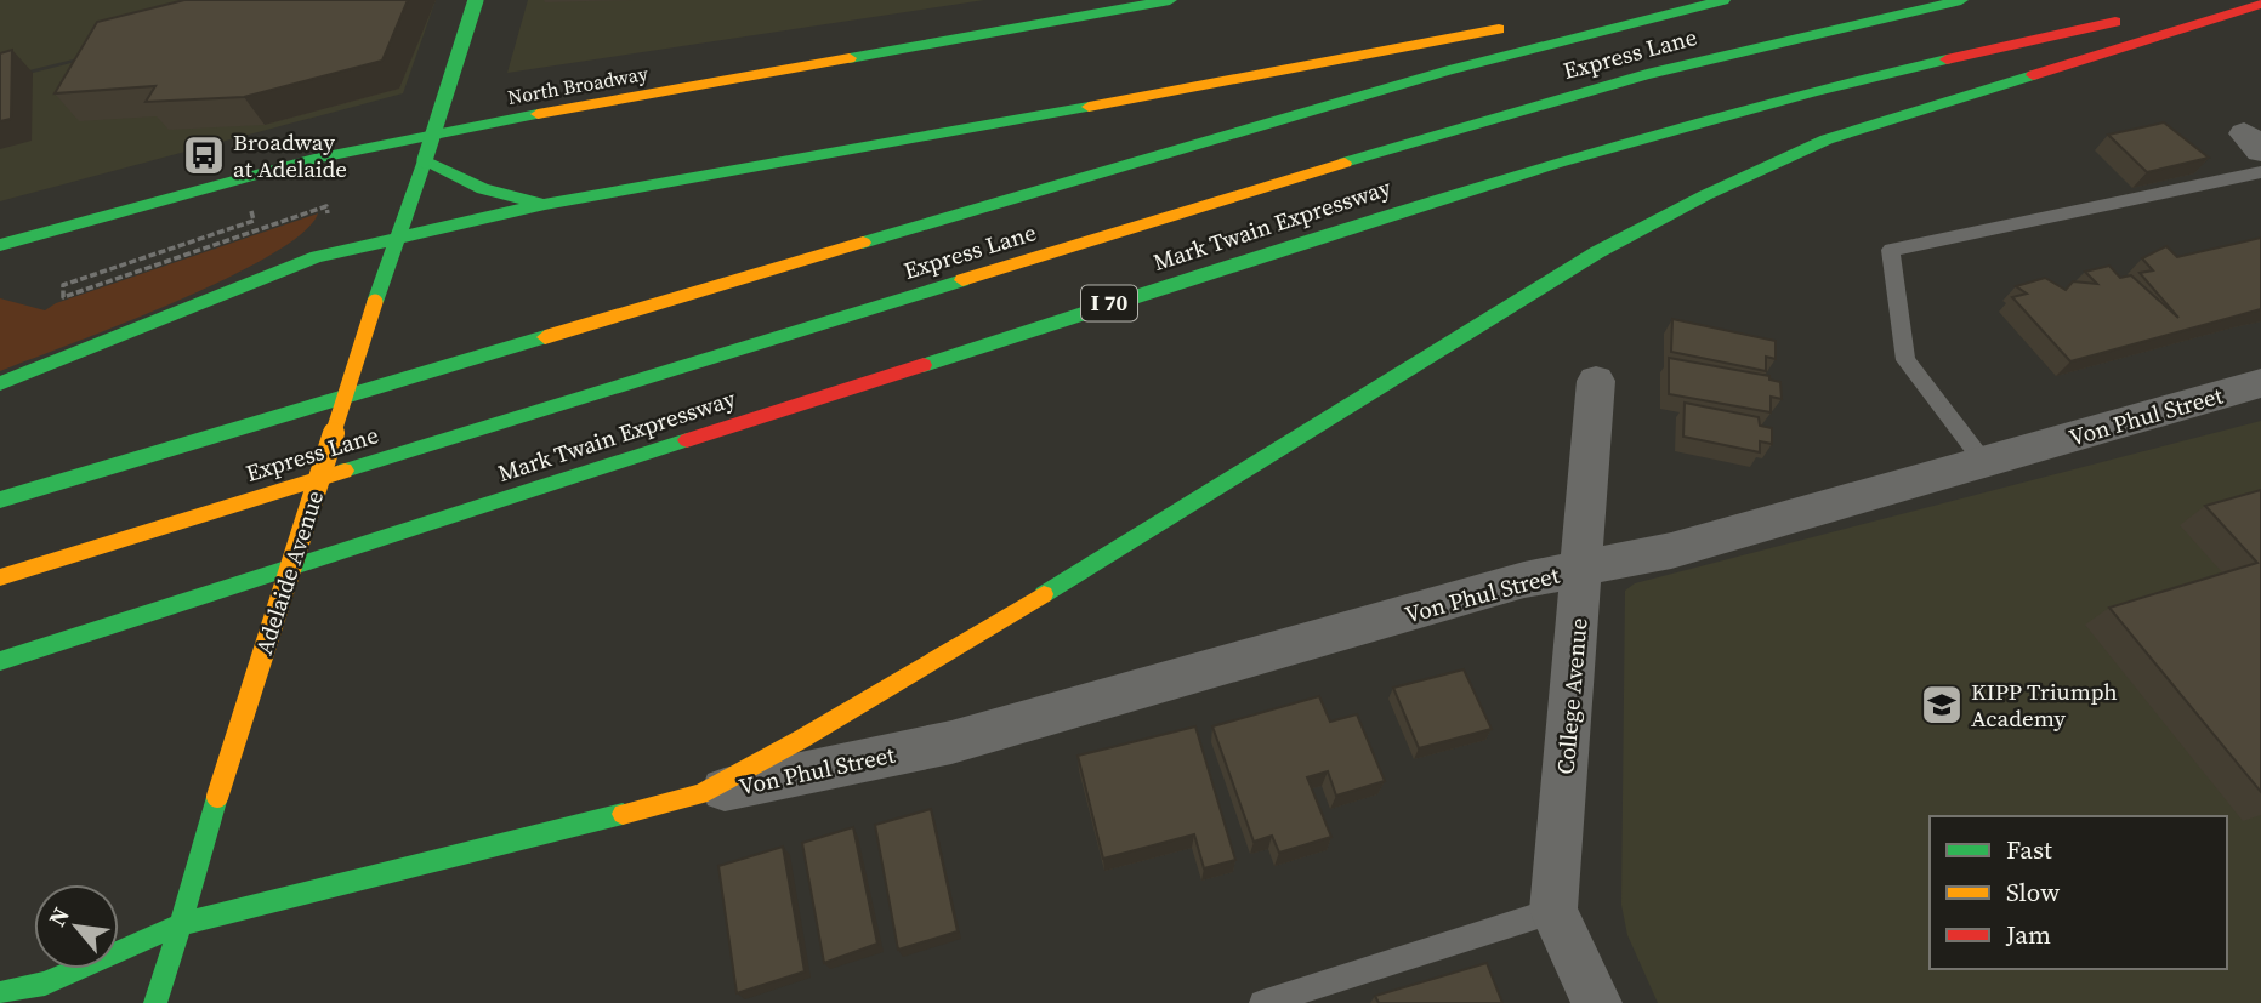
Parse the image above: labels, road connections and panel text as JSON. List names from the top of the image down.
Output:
{
  "streets": {
    "main road": [
      "Express Lane",
      "North Broadway",
      "Mark Twain Expressway",
      "I 70",
      "Adelaide Avenue"
    ],
    "street": ["Von Phul Street", "College Avenue"]
  },
  "crossings": [
    ["Von Phul Street", "College Avenue"]
  ],
  "places": {
    "bus stop": ["Broadway at Adelaide"],
    "school or university": ["KIPP Triumph Academy"]
  },
  "legend": ["Fast", "Slow", "Jam"],
  "north": "top left"
}
